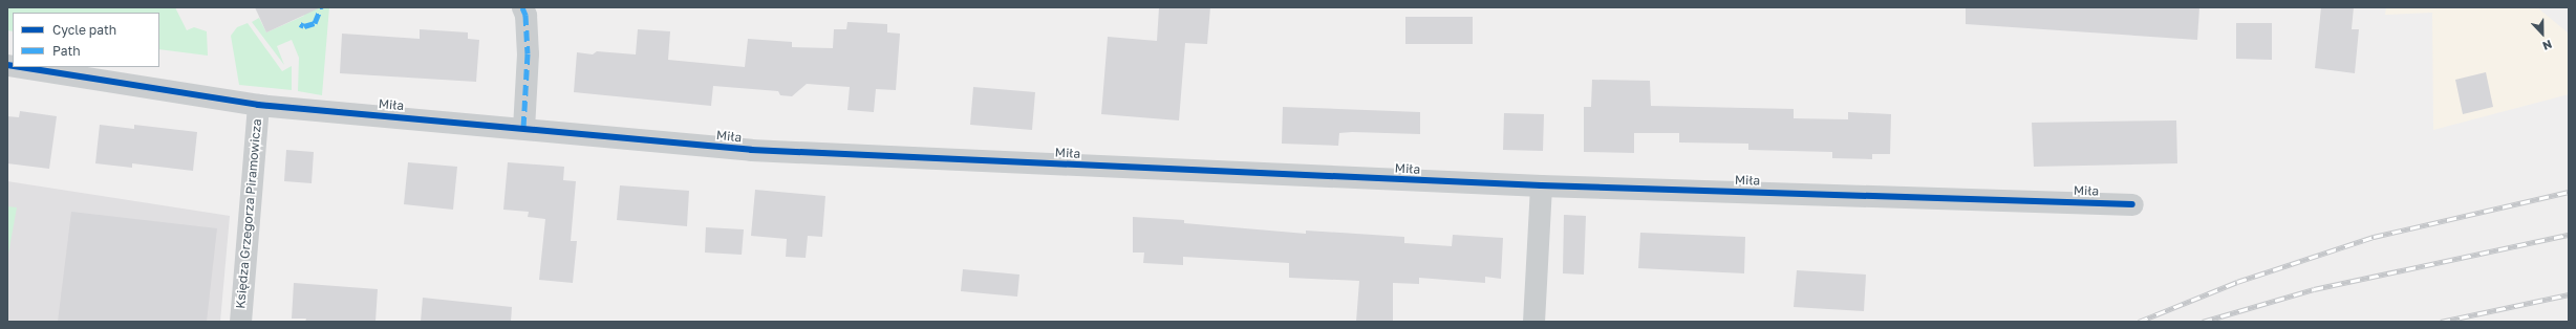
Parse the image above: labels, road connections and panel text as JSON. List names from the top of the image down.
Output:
{
  "streets": {
    "street": ["Miła", "Księdza Grzegorza Piramowicza"]
  },
  "crossings": [
    ["Miła", "Księdza Grzegorza Piramowicza"]
  ],
  "legend": ["Cycle path", "Path"],
  "north": "bottom"
}
